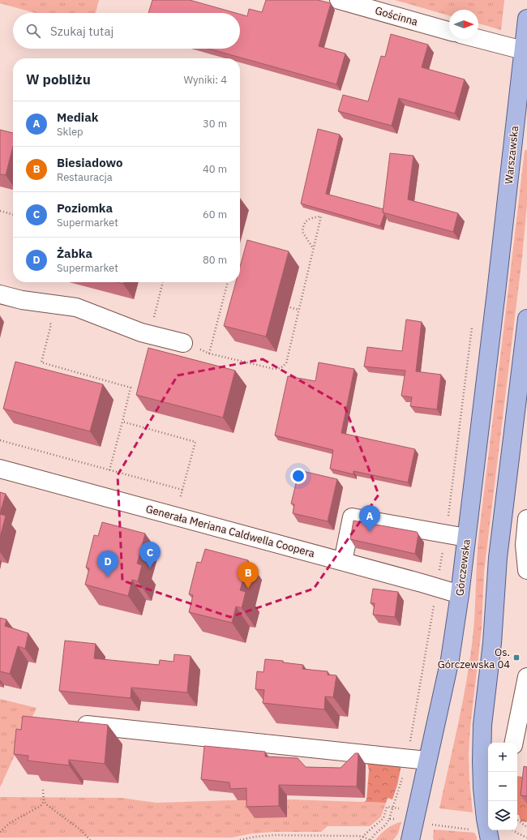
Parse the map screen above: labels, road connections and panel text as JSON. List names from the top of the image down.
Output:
{
  "streets": {
    "main road": ["Warszawska", "Górczewska"],
    "street": ["Gościnna", "Generała Meriana Caldwella Coopera"]
  },
  "crossings": [
    ["Warszawska", "Górczewska"],
    ["Generała Meriana Caldwella Coopera", "Górczewska"]
  ],
  "places": {
    "transit": ["Os. Górczewska 04"]
  },
  "north": "right",
  "page": {
    "search": "Szukaj tutaj",
    "heading": ["W pobliżu", "Wyniki: 4"],
    "list": [
      {
        "mark": "A",
        "name": "Mediak",
        "note": "Sklep",
        "value": "30 m"
      },
      {
        "mark": "B",
        "name": "Biesiadowo",
        "note": "Restauracja",
        "value": "40 m"
      },
      {
        "mark": "C",
        "name": "Poziomka",
        "note": "Supermarket",
        "value": "60 m"
      },
      {
        "mark": "D",
        "name": "Żabka",
        "note": "Supermarket",
        "value": "80 m"
      }
    ],
    "pins": [
      "A",
      "C",
      "D",
      "B"
    ],
    "map_buttons": ["+", "−"]
  }
}
